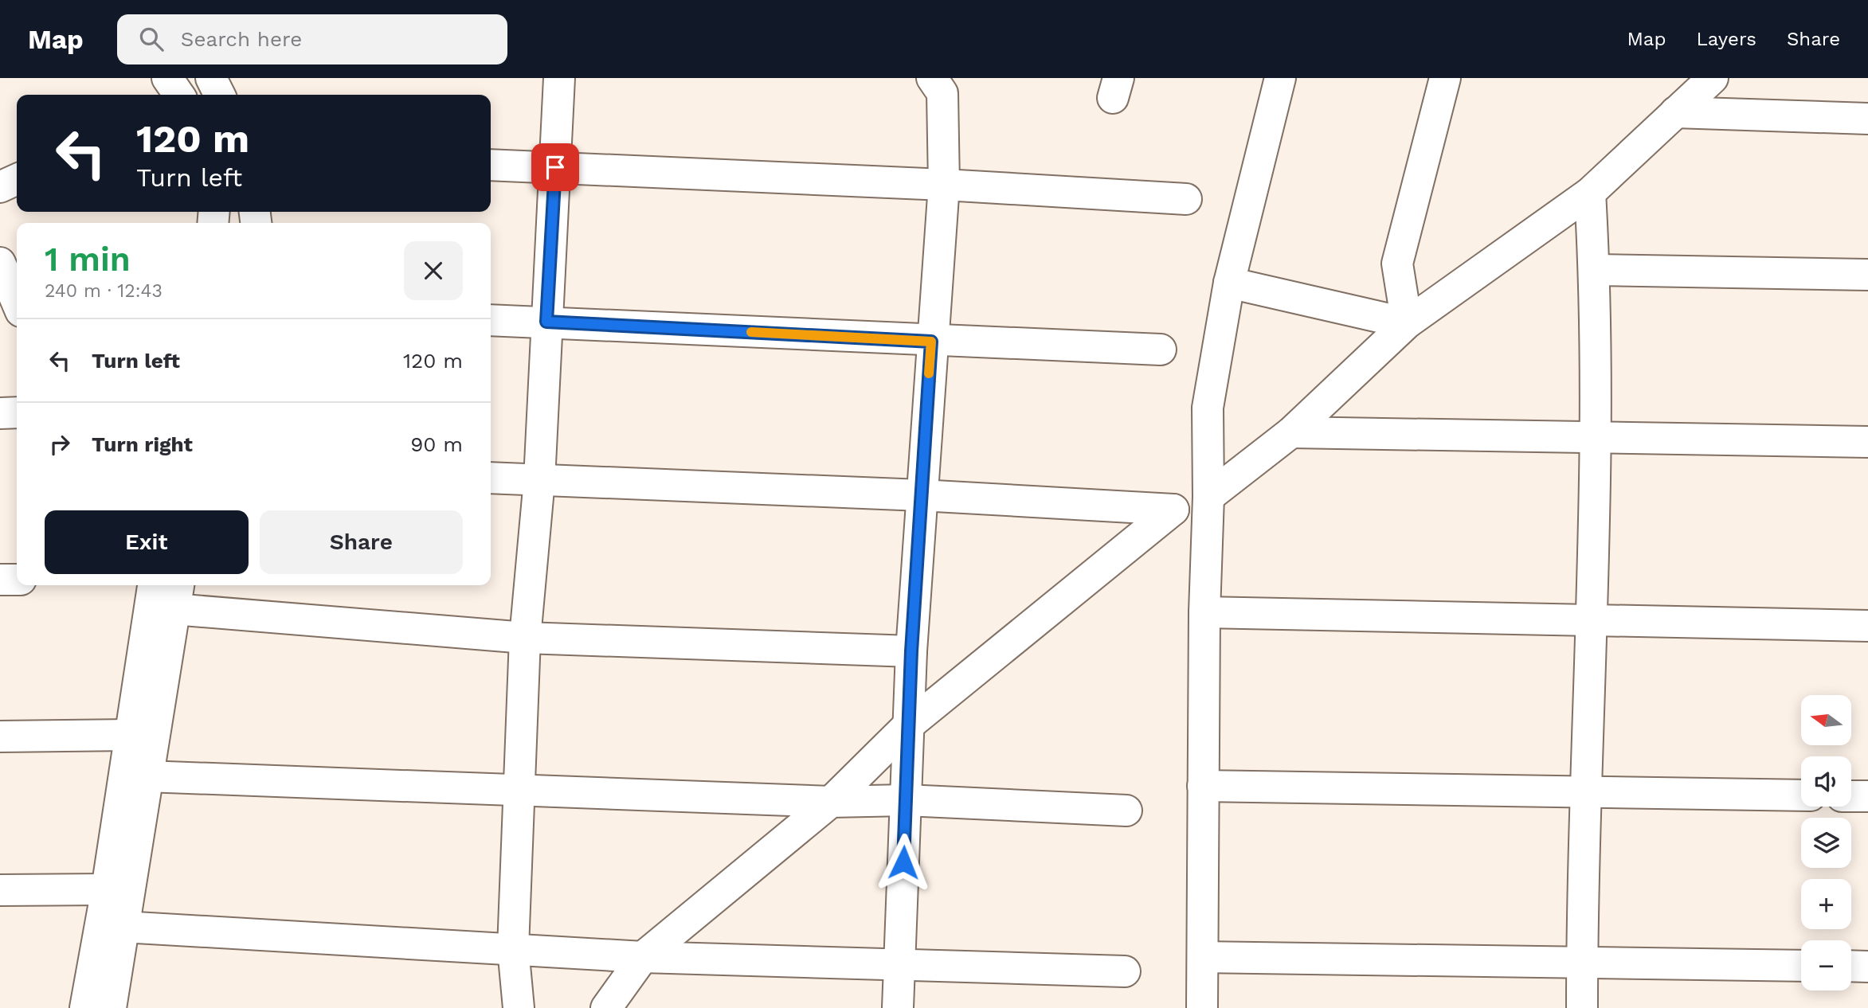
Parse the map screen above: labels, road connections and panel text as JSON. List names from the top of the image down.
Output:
{
  "north": "left",
  "page": {
    "header": "Map",
    "search": "Search here",
    "nav": ["Map", "Layers", "Share"],
    "turn": ["120 m", "Turn left"],
    "heading": ["1 min", "240 m · 12:43"],
    "list": [
      {
        "name": "Turn left",
        "value": "120 m"
      },
      {
        "name": "Turn right",
        "value": "90 m"
      }
    ],
    "buttons": ["Exit", "Share"],
    "map_buttons": ["+", "−"]
  }
}
